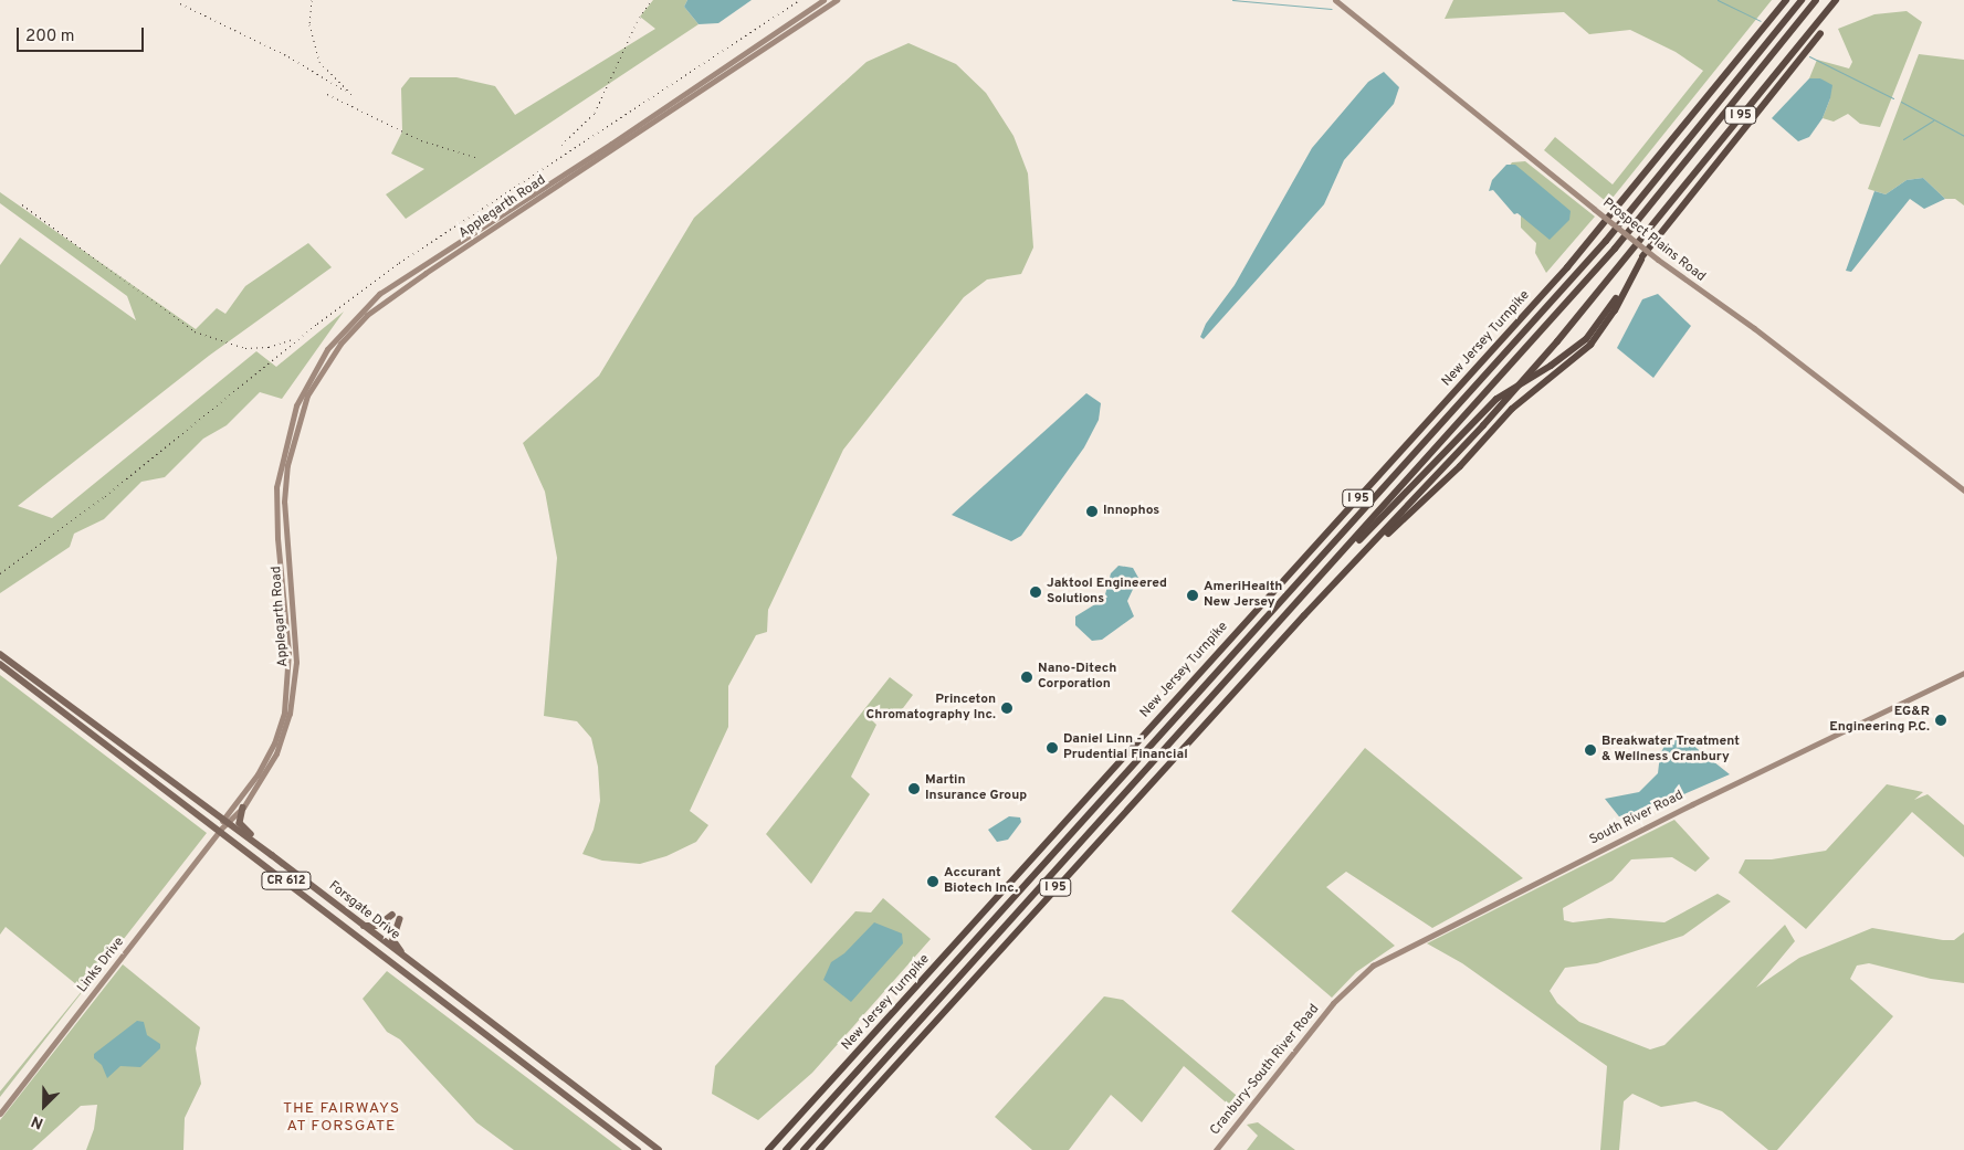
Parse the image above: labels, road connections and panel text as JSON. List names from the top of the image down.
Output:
{
  "streets": {
    "highway": ["I 95", "New Jersey Turnpike"],
    "main road": [
      "Applegarth Road",
      "Prospect Plains Road",
      "South River Road",
      "CR 612",
      "Forsgate Drive",
      "Links Drive",
      "Cranbury-South River Road"
    ]
  },
  "crossings": [
    ["Applegarth Road", "Forsgate Drive"],
    ["Applegarth Road", "Links Drive"],
    ["South River Road", "Cranbury-South River Road"],
    ["Forsgate Drive", "Links Drive"]
  ],
  "districts": ["THE FAIRWAYS AT FORSGATE"],
  "places": [
    "Innophos",
    "Jaktool Engineered Solutions",
    "AmeriHealth New Jersey",
    "Nano-Ditech Corporation",
    "Princeton Chromatography Inc.",
    "EG&R Engineering P.C.",
    "Daniel Linn - Prudential Financial",
    "Breakwater Treatment & Wellness Cranbury",
    "Martin Insurance Group",
    "Accurant Biotech Inc."
  ],
  "scale_bar": "200 m",
  "north": "bottom left"
}
